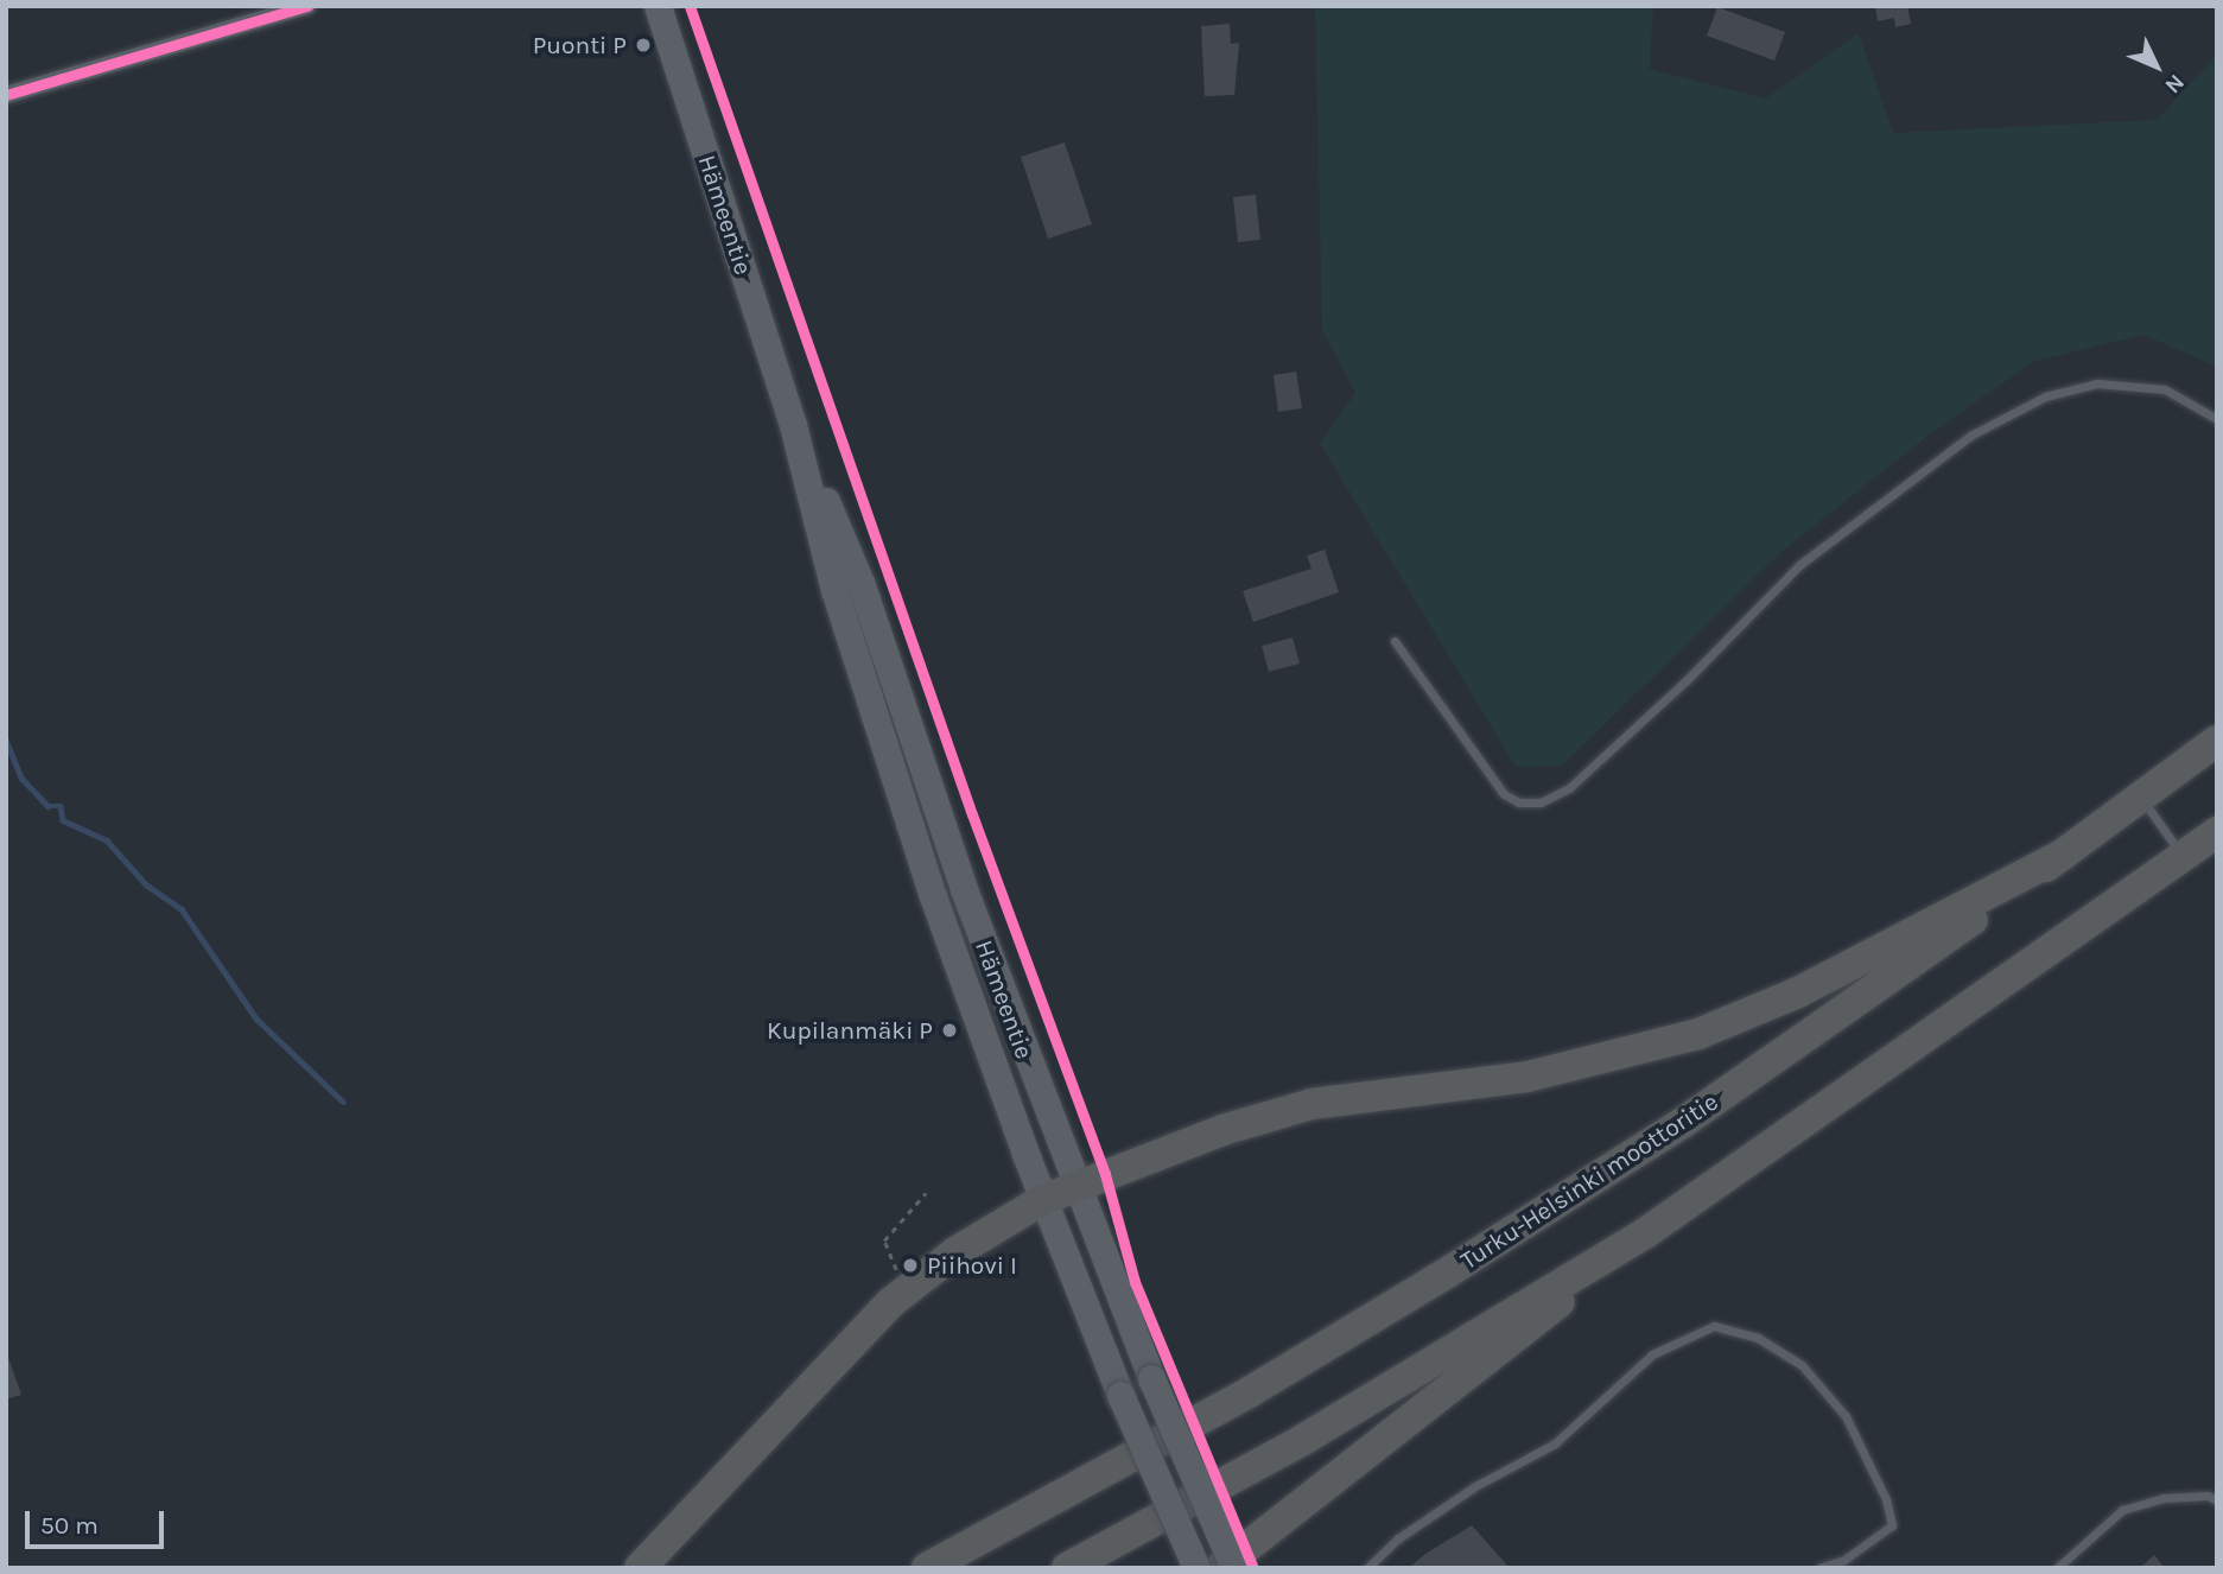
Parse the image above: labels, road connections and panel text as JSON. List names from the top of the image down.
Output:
{
  "streets": {
    "highway": ["Turku-Helsinki moottoritie"],
    "main road": ["Hämeentie"]
  },
  "places": ["Puonti P", "Kupilanmäki P", "Piihovi I"],
  "scale_bar": "50 m",
  "north": "bottom right"
}
